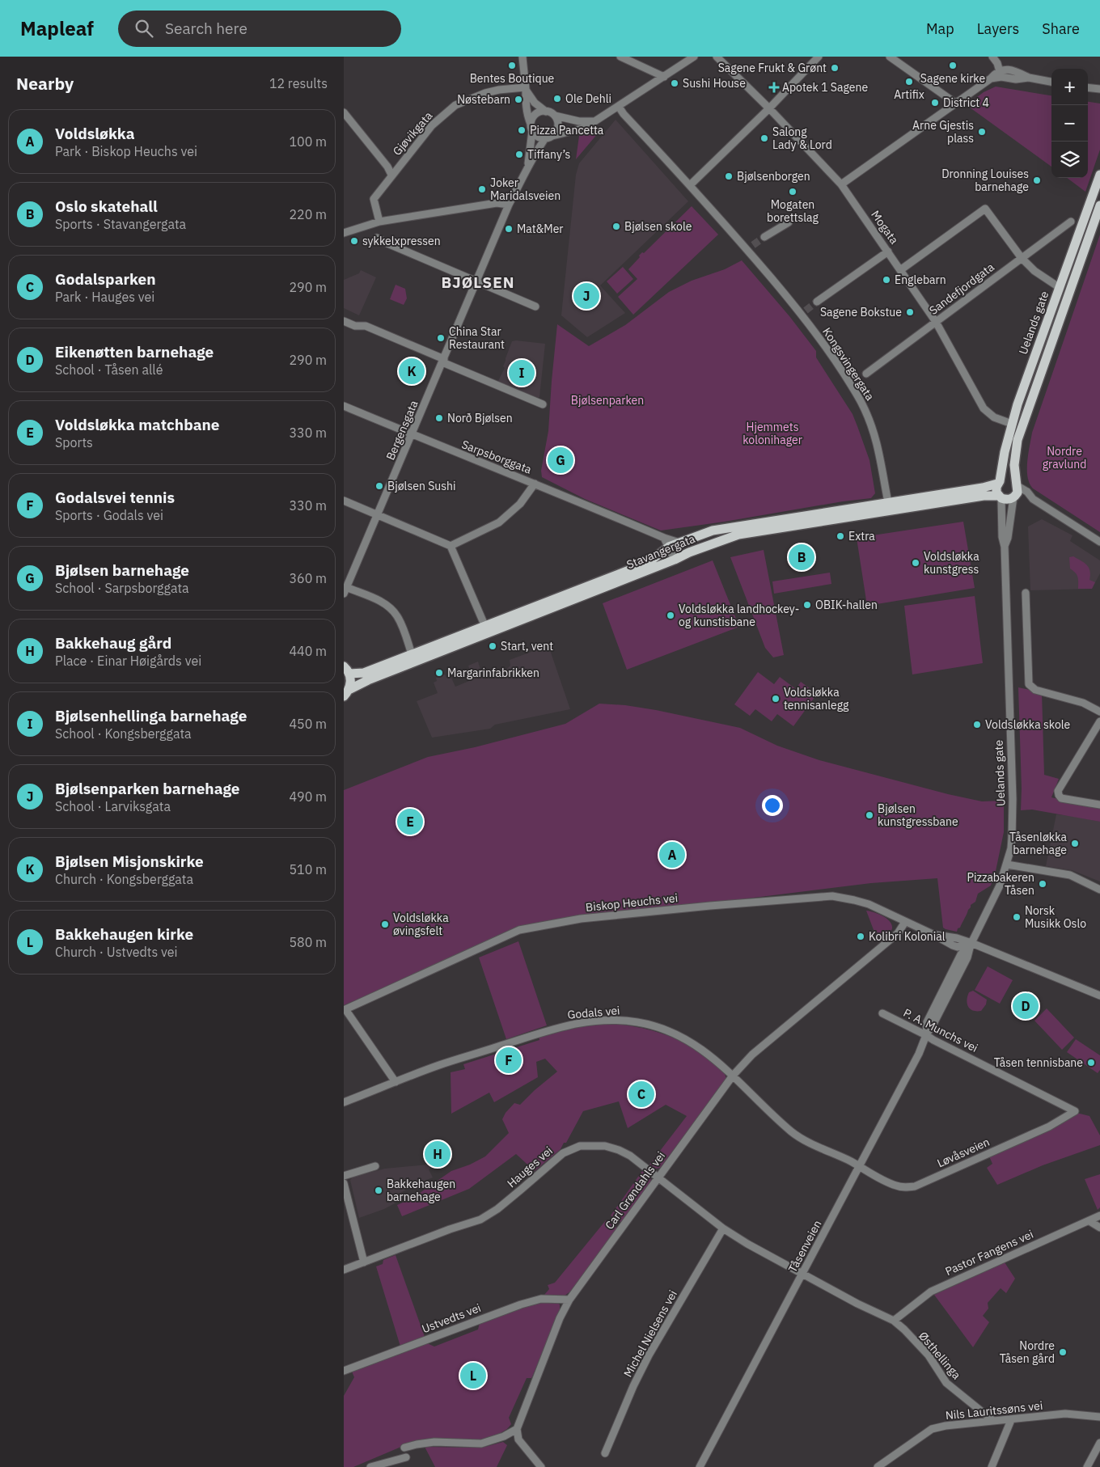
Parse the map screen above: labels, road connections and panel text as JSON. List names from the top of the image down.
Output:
{
  "streets": {
    "main road": ["Uelands gate", "Stavangergata"],
    "street": [
      "Gjøvikgata",
      "Mogata",
      "Sandefjordgata",
      "Kongsvingergata",
      "Bergensgata",
      "Sarpsborggata",
      "Biskop Heuchs vei",
      "Godals vei",
      "P. A. Munchs vei",
      "Løvåsveien",
      "Hauges vei",
      "Carl Grøndahls vei",
      "Tåsenveien",
      "Pastor Fangens vei",
      "Ustvedts vei",
      "Michel Nielsens vei",
      "Østhellinga",
      "Nils Lauritssøns vei"
    ]
  },
  "crossings": [
    ["Mogata", "Sandefjordgata"],
    ["Mogata", "Uelands gate"],
    ["Uelands gate", "Stavangergata"],
    ["Uelands gate", "Biskop Heuchs vei"],
    ["Uelands gate", "Tåsenveien"],
    ["Kongsvingergata", "Stavangergata"],
    ["Bergensgata", "Sarpsborggata"],
    ["Sarpsborggata", "Stavangergata"],
    ["Biskop Heuchs vei", "Carl Grøndahls vei"],
    ["Biskop Heuchs vei", "Tåsenveien"],
    ["Godals vei", "Løvåsveien"],
    ["Godals vei", "Carl Grøndahls vei"],
    ["Godals vei", "Tåsenveien"],
    ["P. A. Munchs vei", "Løvåsveien"],
    ["P. A. Munchs vei", "Tåsenveien"],
    ["Løvåsveien", "Tåsenveien"],
    ["Hauges vei", "Carl Grøndahls vei"],
    ["Hauges vei", "Tåsenveien"],
    ["Hauges vei", "Michel Nielsens vei"],
    ["Hauges vei", "Østhellinga"],
    ["Carl Grøndahls vei", "Ustvedts vei"],
    ["Tåsenveien", "Østhellinga"],
    ["Pastor Fangens vei", "Østhellinga"],
    ["Østhellinga", "Nils Lauritssøns vei"]
  ],
  "districts": ["BJØLSEN"],
  "parks": ["Bjølsenparken", "Hjemmets kolonihager", "Nordre gravlund"],
  "places": {
    "other": [
      "Bentes Boutique",
      "Sagene kirke",
      "Sagene Frukt & Grønt",
      "Artifix",
      "Sushi House",
      "Ole Dehli",
      "Nøstebarn",
      "District 4",
      "Pizza Pancetta",
      "Arne Gjestis plass",
      "Salong Lady & Lord",
      "Tiffany’s",
      "Bjølsenborgen",
      "Dronning Louises barnehage",
      "Joker Maridalsveien",
      "Mogaten borettslag",
      "Bjølsen skole",
      "Mat&Mer",
      "sykkelxpressen",
      "Englebarn",
      "Sagene Bokstue",
      "China Star Restaurant",
      "Norð Bjølsen",
      "Bjølsen Sushi",
      "Extra",
      "Voldsløkka kunstgress",
      "OBIK-hallen",
      "Voldsløkka landhockey- og kunstisbane",
      "Start, vent",
      "Margarinfabrikken",
      "Voldsløkka tennisanlegg",
      "Voldsløkka skole",
      "Bjølsen kunstgressbane",
      "Tåsenløkka barnehage",
      "Pizzabakeren Tåsen",
      "Norsk Musikk Oslo",
      "Voldsløkka øvingsfelt",
      "Kolibri Kolonial",
      "Tåsen tennisbane",
      "Bakkehaugen barnehage",
      "Nordre Tåsen gård"
    ],
    "health": ["Apotek 1 Sagene"]
  },
  "page": {
    "header": "Mapleaf",
    "search": "Search here",
    "nav": ["Map", "Layers", "Share"],
    "heading": ["Nearby", "12 results"],
    "map_buttons": ["+", "−"],
    "list": [
      {
        "mark": "A",
        "name": "Voldsløkka",
        "note": "Park · Biskop Heuchs vei",
        "value": "100 m"
      },
      {
        "mark": "B",
        "name": "Oslo skatehall",
        "note": "Sports · Stavangergata",
        "value": "220 m"
      },
      {
        "mark": "C",
        "name": "Godalsparken",
        "note": "Park · Hauges vei",
        "value": "290 m"
      },
      {
        "mark": "D",
        "name": "Eikenøtten barnehage",
        "note": "School · Tåsen allé",
        "value": "290 m"
      },
      {
        "mark": "E",
        "name": "Voldsløkka matchbane",
        "note": "Sports",
        "value": "330 m"
      },
      {
        "mark": "F",
        "name": "Godalsvei tennis",
        "note": "Sports · Godals vei",
        "value": "330 m"
      },
      {
        "mark": "G",
        "name": "Bjølsen barnehage",
        "note": "School · Sarpsborggata",
        "value": "360 m"
      },
      {
        "mark": "H",
        "name": "Bakkehaug gård",
        "note": "Place · Einar Høigårds vei",
        "value": "440 m"
      },
      {
        "mark": "I",
        "name": "Bjølsenhellinga barnehage",
        "note": "School · Kongsberggata",
        "value": "450 m"
      },
      {
        "mark": "J",
        "name": "Bjølsenparken barnehage",
        "note": "School · Larviksgata",
        "value": "490 m"
      },
      {
        "mark": "K",
        "name": "Bjølsen Misjonskirke",
        "note": "Church · Kongsberggata",
        "value": "510 m"
      },
      {
        "mark": "L",
        "name": "Bakkehaugen kirke",
        "note": "Church · Ustvedts vei",
        "value": "580 m"
      }
    ],
    "pins": [
      "J",
      "K",
      "I",
      "G",
      "B",
      "E",
      "A",
      "D",
      "F",
      "C",
      "H",
      "L"
    ]
  }
}
